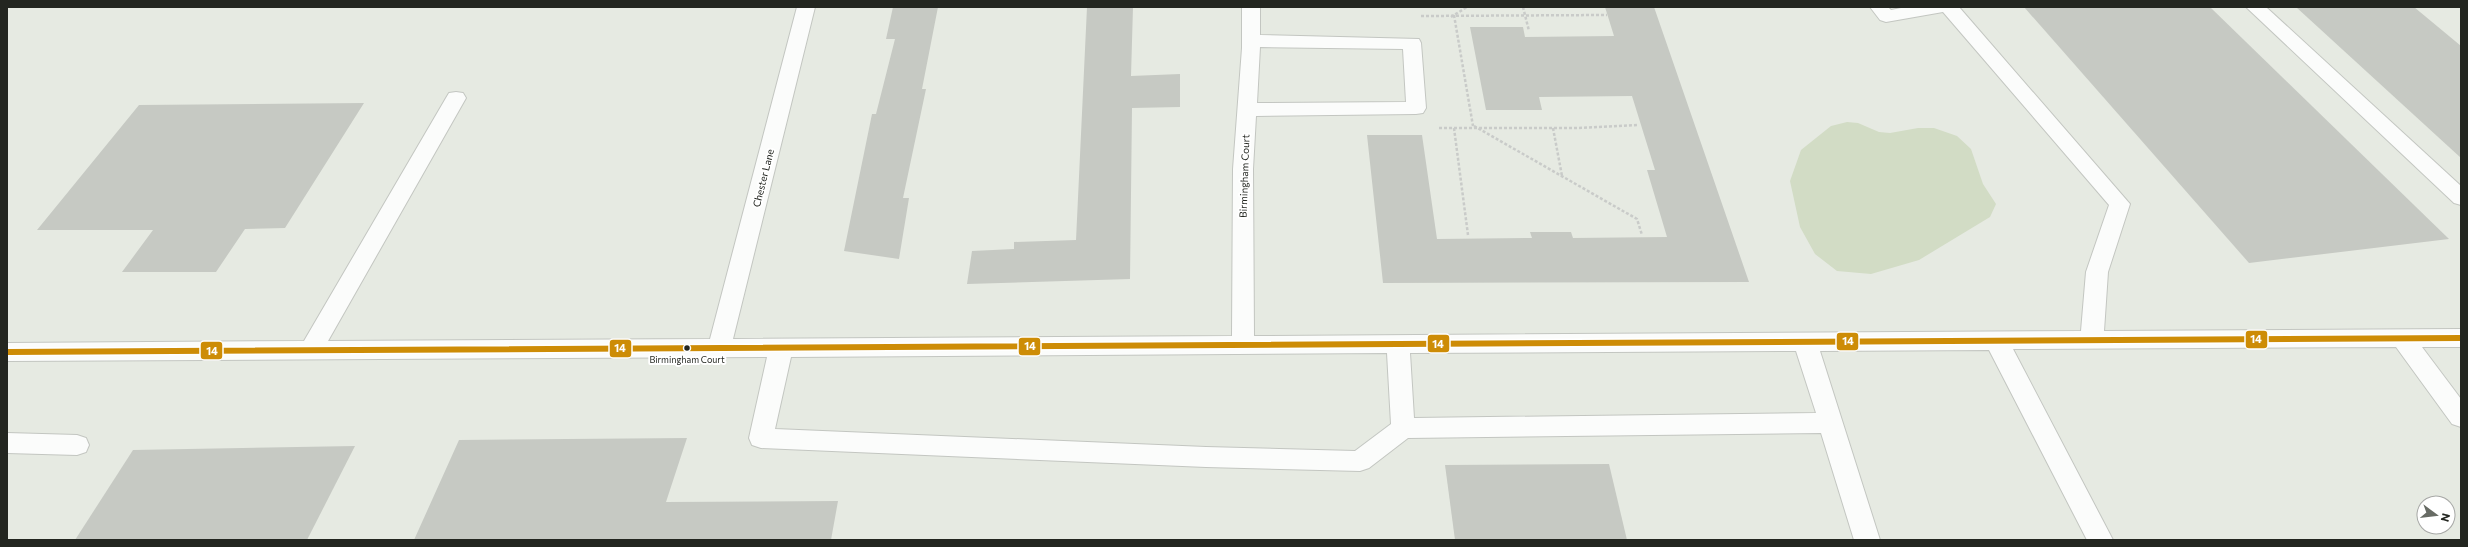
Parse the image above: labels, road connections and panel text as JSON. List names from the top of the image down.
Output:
{
  "streets": {
    "street": ["Birmingham Court", "Chester Lane"]
  },
  "places": ["Birmingham Court"],
  "lines": ["transit line 14"],
  "north": "right"
}
